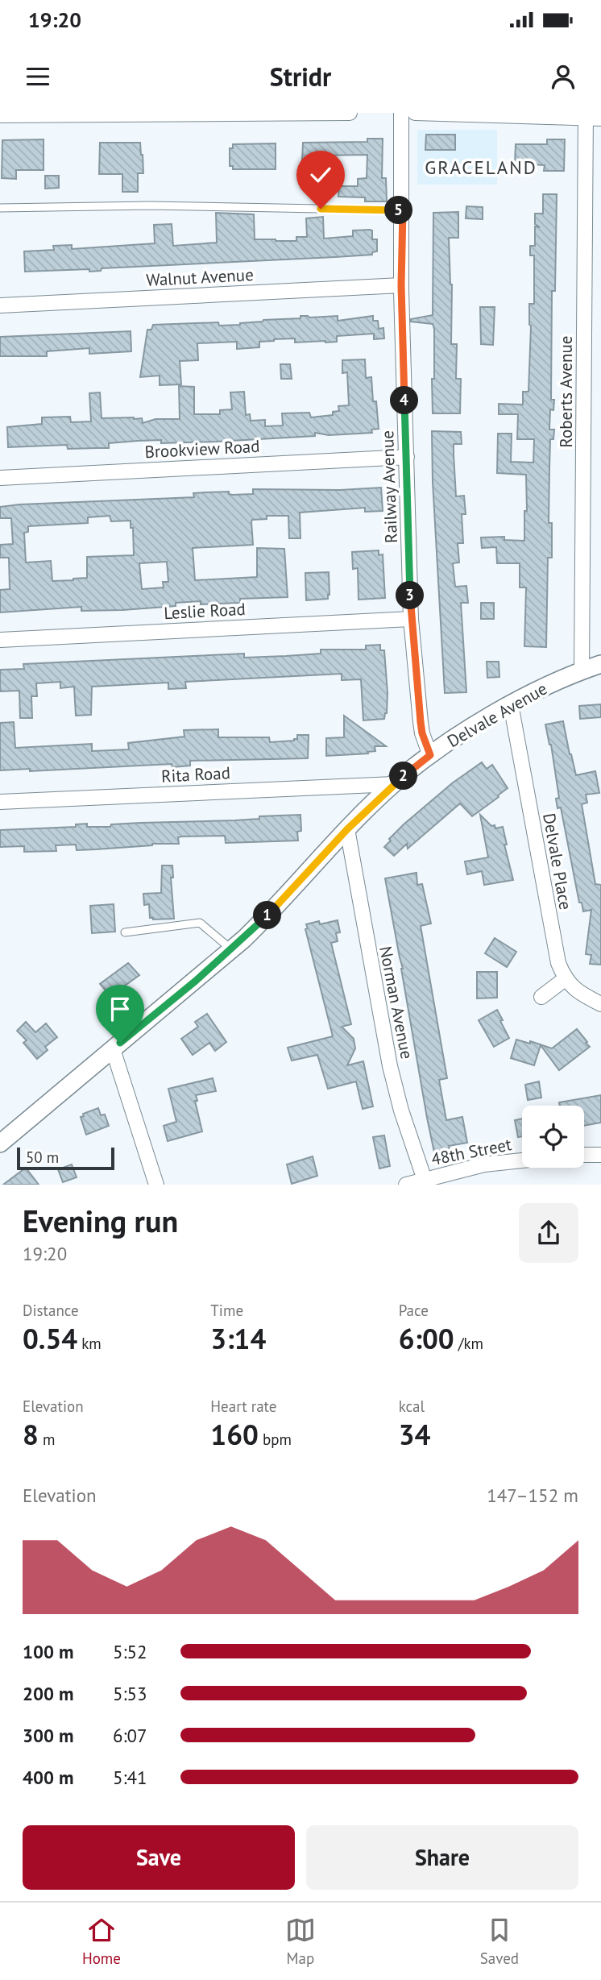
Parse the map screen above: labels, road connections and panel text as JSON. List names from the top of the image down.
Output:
{
  "streets": {
    "street": [
      "Walnut Avenue",
      "Roberts Avenue",
      "Brookview Road",
      "Railway Avenue",
      "Leslie Road",
      "Delvale Avenue",
      "Rita Road",
      "Delvale Place",
      "Norman Avenue",
      "48th Street"
    ]
  },
  "crossings": [
    ["Walnut Avenue", "Railway Avenue"],
    ["Roberts Avenue", "Delvale Avenue"],
    ["Brookview Road", "Railway Avenue"],
    ["Railway Avenue", "Leslie Road"],
    ["Railway Avenue", "Delvale Avenue"],
    ["Delvale Avenue", "Rita Road"],
    ["Delvale Avenue", "Delvale Place"],
    ["Delvale Avenue", "Norman Avenue"],
    ["Norman Avenue", "48th Street"]
  ],
  "districts": ["GRACELAND"],
  "scale_bar": "50 m",
  "page": {
    "status": "19:20",
    "header": "Stridr",
    "pins": [
      "5",
      "4",
      "3",
      "2",
      "1"
    ],
    "scale": "50 m",
    "heading": ["Evening run", "19:20"],
    "stats": [
      ["Distance", "0.54 km"],
      ["Time", "3:14"],
      ["Pace", "6:00 /km"],
      ["Elevation", "8 m"],
      ["Heart rate", "160 bpm"],
      ["kcal", "34"]
    ],
    "chart": ["Elevation", "147–152 m"],
    "list": [
      {
        "name": "100 m",
        "note": "5:52"
      },
      {
        "name": "200 m",
        "note": "5:53"
      },
      {
        "name": "300 m",
        "note": "6:07"
      },
      {
        "name": "400 m",
        "note": "5:41"
      }
    ],
    "buttons": ["Save", "Share"],
    "tabs": ["Home", "Map", "Saved"]
  }
}
